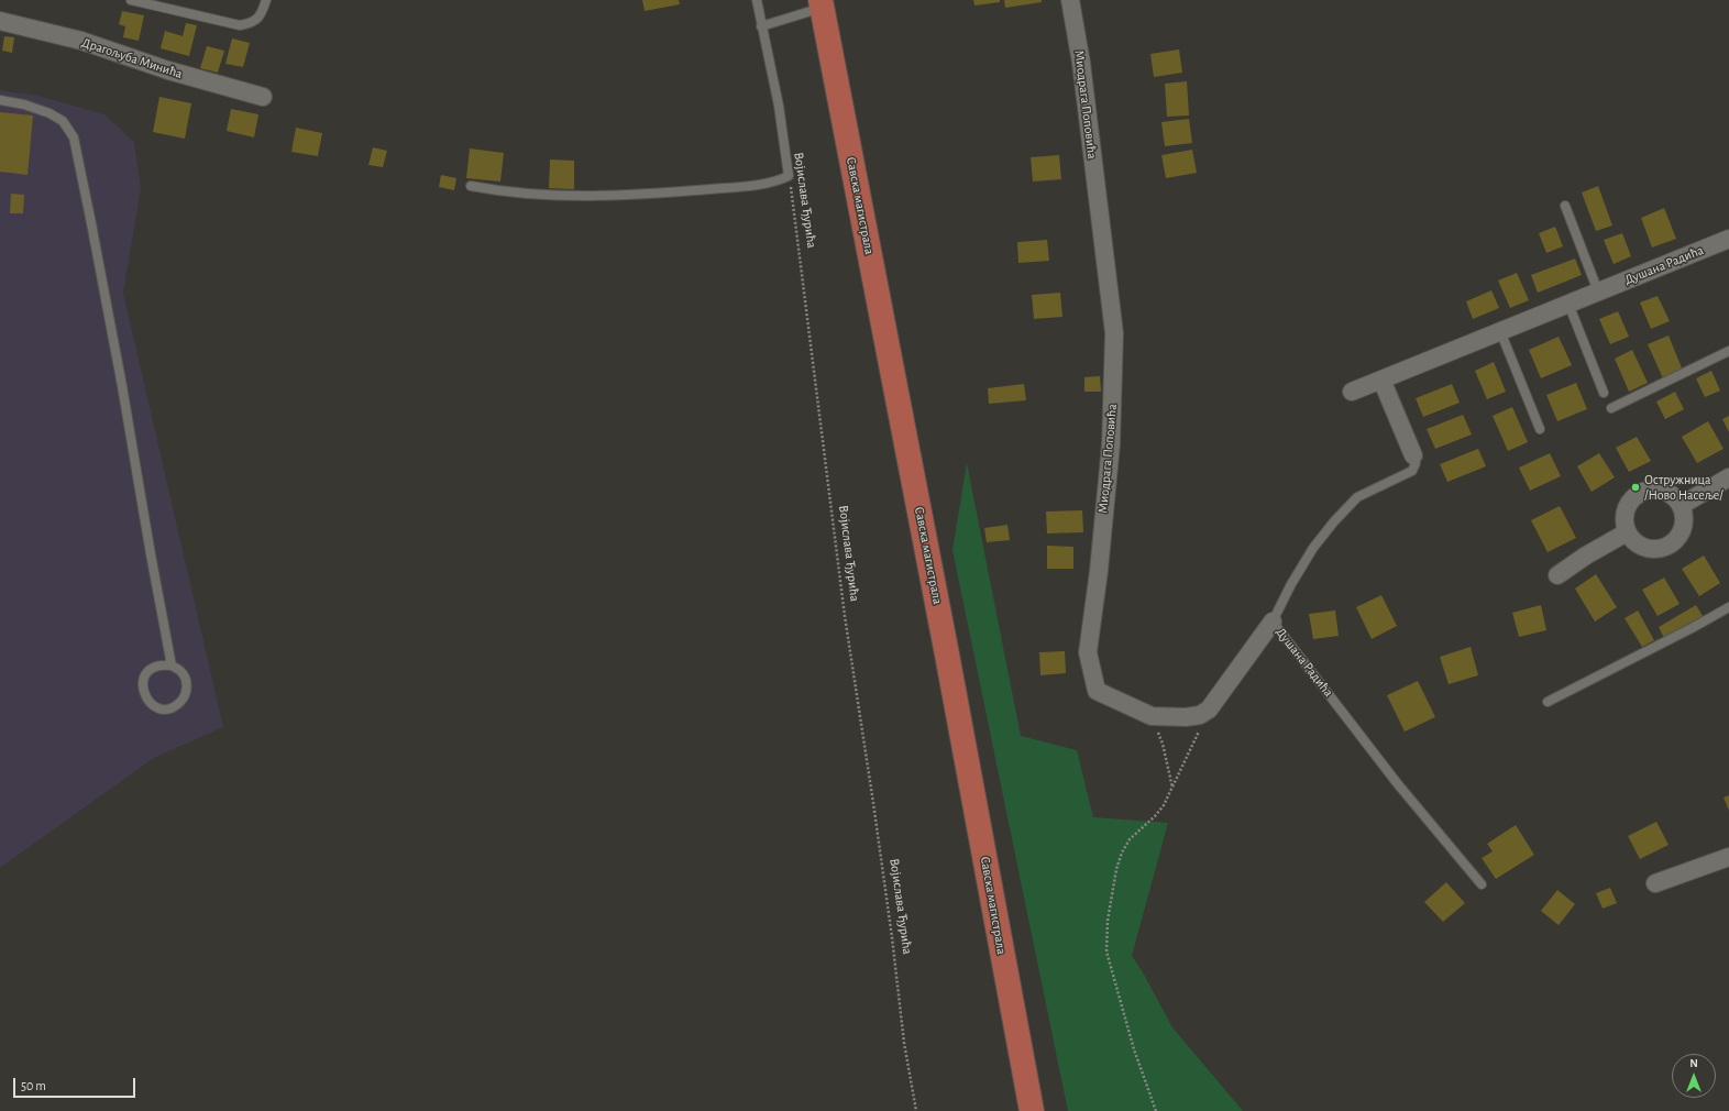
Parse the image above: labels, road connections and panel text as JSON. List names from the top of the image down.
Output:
{
  "streets": {
    "main road": ["Савска магистрала"],
    "street": ["Драгољуба Минића", "Миодрага Поповића", "Душана Радића"],
    "lane": ["Војислава Ђурића"]
  },
  "places": ["Остружница /Ново Насеље/"],
  "scale_bar": "50 m",
  "north": "top"
}
